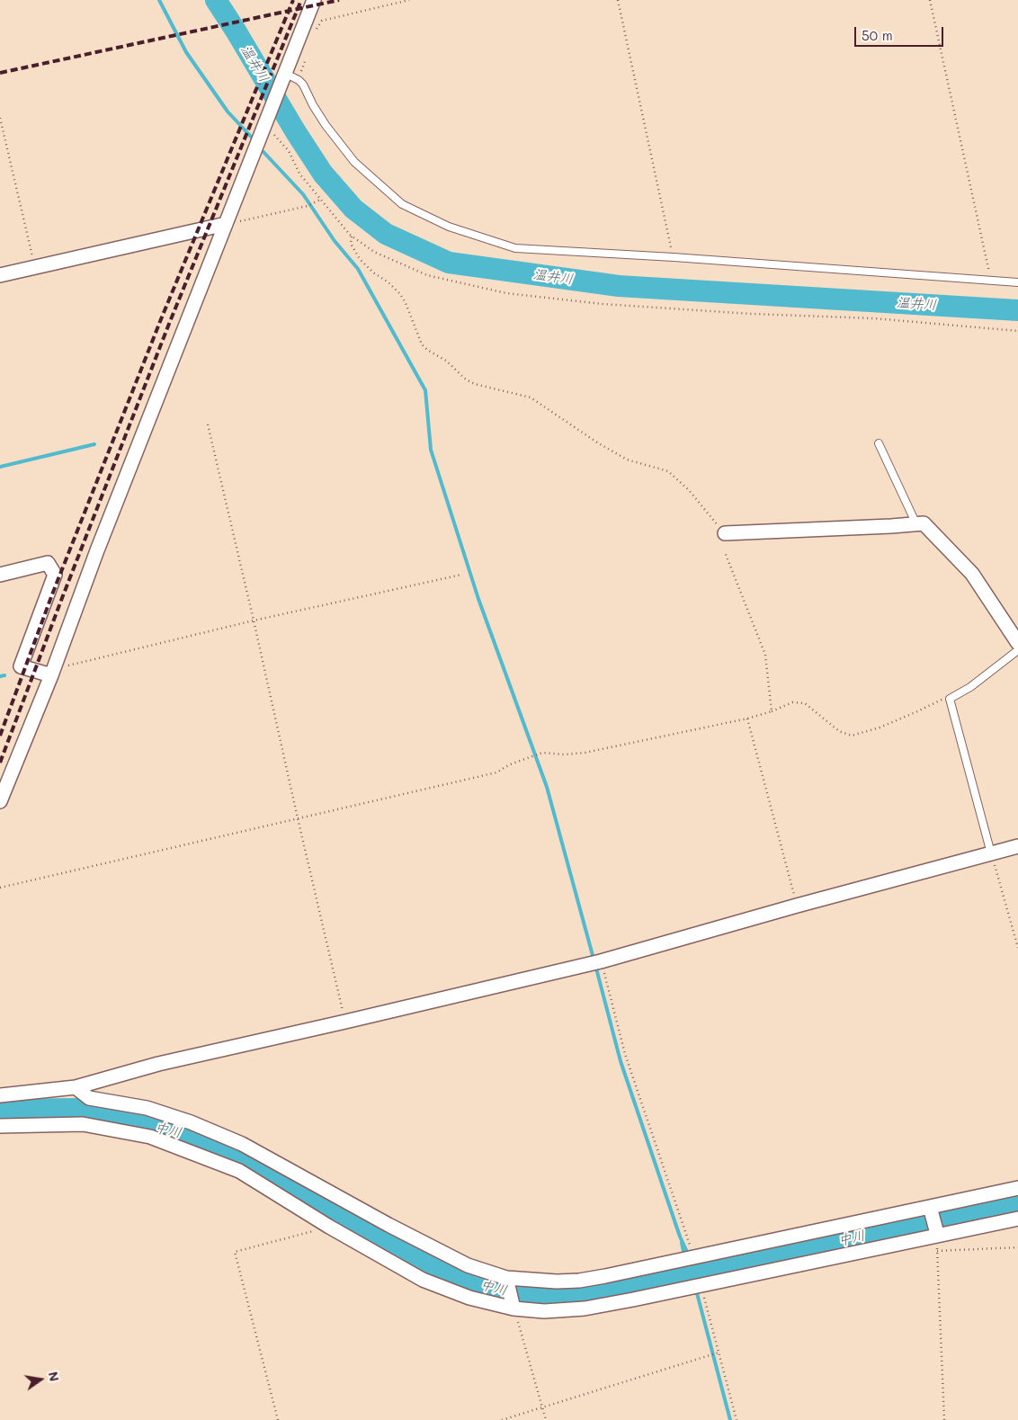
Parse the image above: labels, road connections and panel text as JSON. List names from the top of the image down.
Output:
{
  "water": ["温井川", "中川"],
  "scale_bar": "50 m",
  "north": "right"
}
